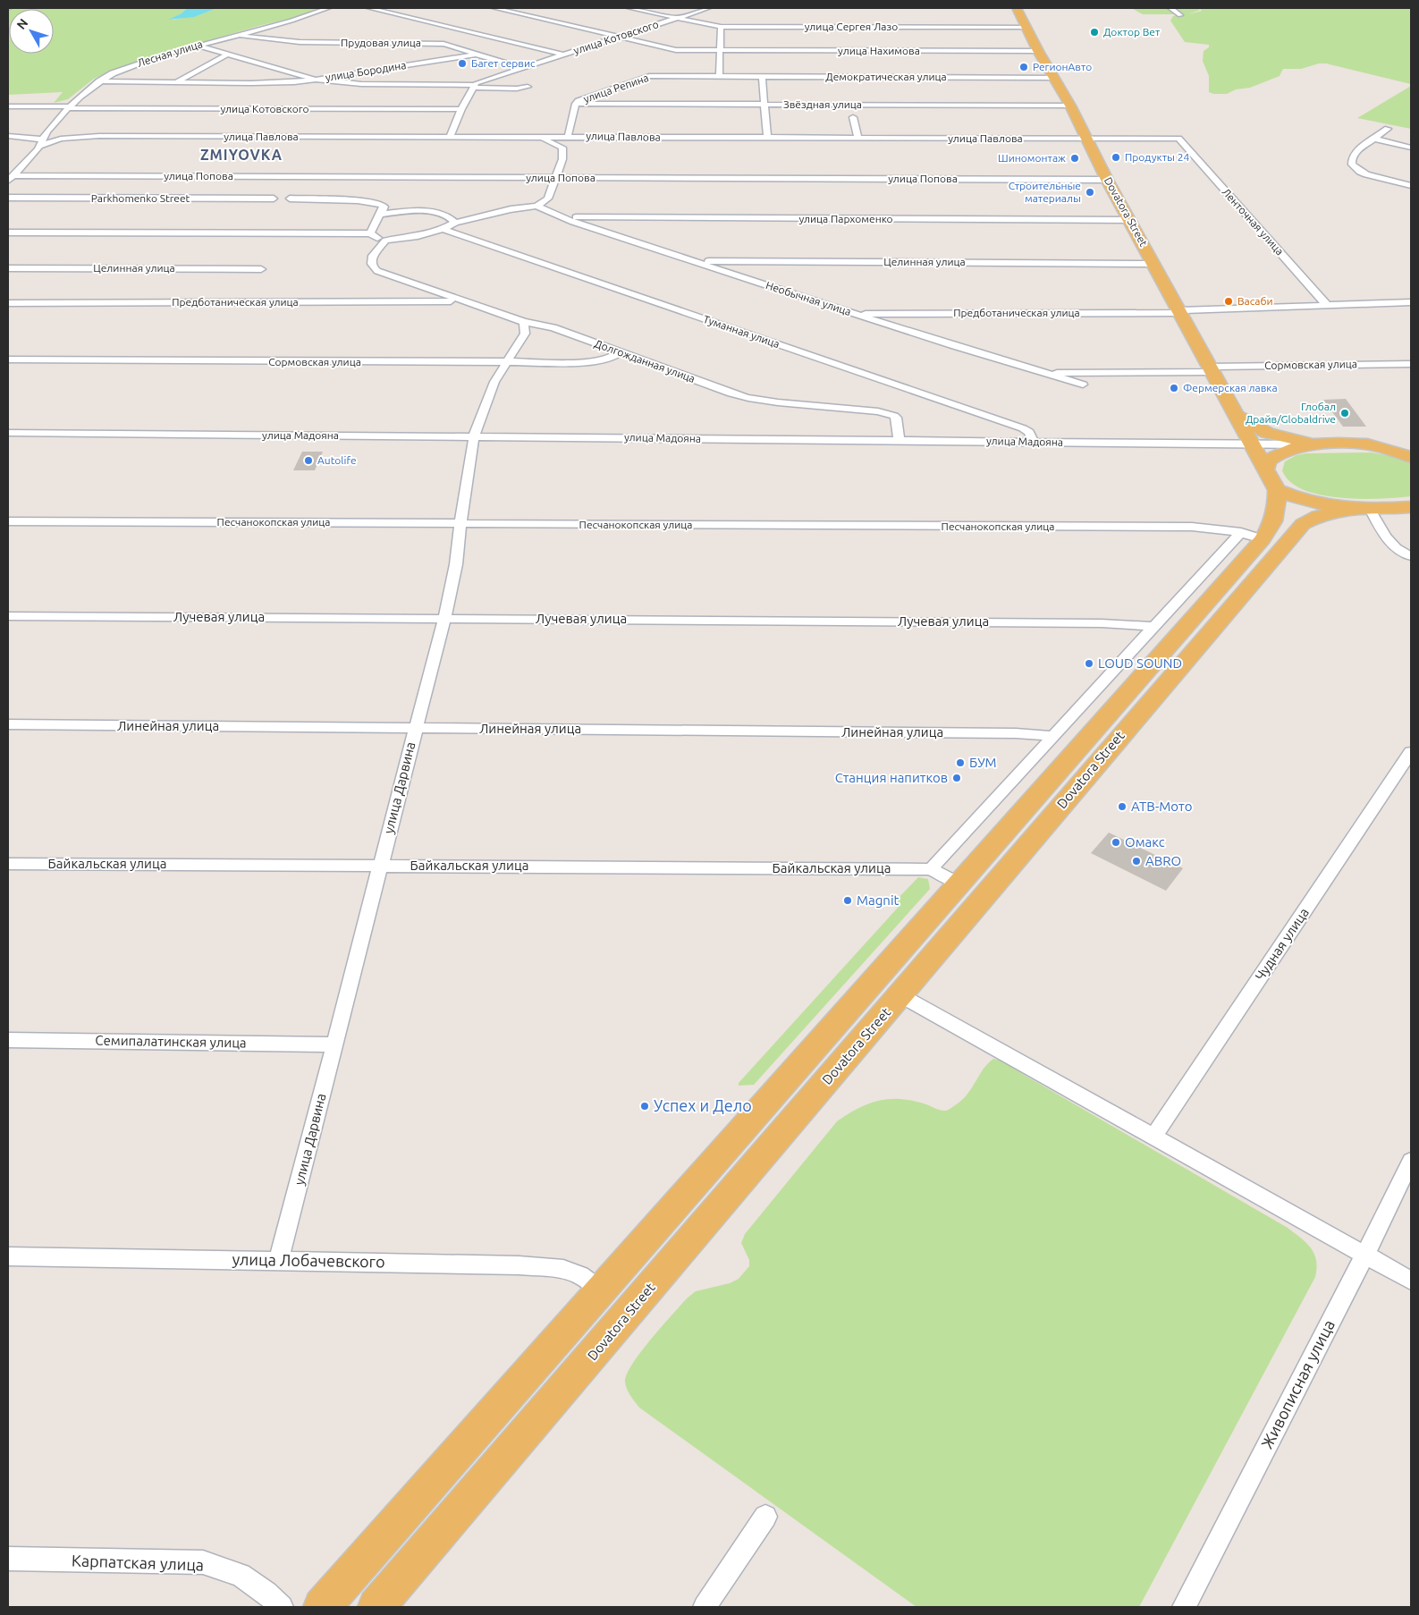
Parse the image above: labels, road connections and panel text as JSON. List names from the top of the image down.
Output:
{
  "streets": {
    "main road": ["Dovatora Street"],
    "street": [
      "улица Сергея Лазо",
      "улица Котовского",
      "Прудовая улица",
      "улица Нахимова",
      "Лесная улица",
      "улица Бородина",
      "Демократическая улица",
      "улица Репина",
      "Звёздная улица",
      "улица Павлова",
      "улица Попова",
      "Parkhomenko Street",
      "улица Пархоменко",
      "Ленточная улица",
      "Целинная улица",
      "Необычная улица",
      "Предботаническая улица",
      "Туманная улица",
      "Долгожданная улица",
      "Сормовская улица",
      "улица Мадояна",
      "Песчанокопская улица",
      "Лучевая улица",
      "Линейная улица",
      "улица Дарвина",
      "Байкальская улица",
      "Чудная улица",
      "Семипалатинская улица",
      "улица Лобачевского",
      "Живописная улица",
      "Карпатская улица"
    ]
  },
  "crossings": [
    ["улица Сергея Лазо", "улица Котовского"],
    ["улица Сергея Лазо", "Dovatora Street"],
    ["улица Котовского", "Прудовая улица"],
    ["улица Котовского", "улица Нахимова"],
    ["улица Котовского", "Лесная улица"],
    ["улица Котовского", "улица Бородина"],
    ["Прудовая улица", "Лесная улица"],
    ["Прудовая улица", "улица Бородина"],
    ["улица Нахимова", "Dovatora Street"],
    ["Лесная улица", "улица Бородина"],
    ["Лесная улица", "улица Павлова"],
    ["Лесная улица", "улица Попова"],
    ["Демократическая улица", "улица Репина"],
    ["Демократическая улица", "Dovatora Street"],
    ["улица Репина", "Звёздная улица"],
    ["улица Репина", "улица Павлова"],
    ["Звёздная улица", "Dovatora Street"],
    ["улица Павлова", "Dovatora Street"],
    ["улица Павлова", "Ленточная улица"],
    ["улица Попова", "Dovatora Street"],
    ["Dovatora Street", "улица Пархоменко"],
    ["Dovatora Street", "Целинная улица"],
    ["Dovatora Street", "Предботаническая улица"],
    ["Dovatora Street", "Сормовская улица"],
    ["Dovatora Street", "улица Мадояна"],
    ["Dovatora Street", "Песчанокопская улица"],
    ["Dovatora Street", "Лучевая улица"],
    ["Dovatora Street", "Линейная улица"],
    ["Dovatora Street", "Байкальская улица"],
    ["Dovatora Street", "улица Лобачевского"],
    ["улица Пархоменко", "Необычная улица"],
    ["Ленточная улица", "Предботаническая улица"],
    ["Целинная улица", "Необычная улица"],
    ["Необычная улица", "Предботаническая улица"],
    ["Необычная улица", "Сормовская улица"],
    ["Предботаническая улица", "Долгожданная улица"],
    ["Туманная улица", "улица Мадояна"],
    ["Долгожданная улица", "Сормовская улица"],
    ["Долгожданная улица", "улица Мадояна"],
    ["Долгожданная улица", "улица Дарвина"],
    ["Сормовская улица", "улица Дарвина"],
    ["улица Мадояна", "улица Дарвина"],
    ["Песчанокопская улица", "улица Дарвина"],
    ["Лучевая улица", "улица Дарвина"],
    ["Линейная улица", "улица Дарвина"],
    ["улица Дарвина", "Байкальская улица"],
    ["улица Дарвина", "Семипалатинская улица"],
    ["улица Дарвина", "улица Лобачевского"]
  ],
  "districts": ["ZMIYOVKA"],
  "places": [
    "Доктор Вет",
    "Багет сервис",
    "РегионАвто",
    "Продукты 24",
    "Шиномонтаж",
    "Строительные материалы",
    "Васаби",
    "Фермерская лавка",
    "Глобал Драйв/Globaldrive",
    "Autolife",
    "LOUD SOUND",
    "БУМ",
    "Станция напитков",
    "АТВ-Мото",
    "Омакс",
    "ABRO",
    "Magnit",
    "Успех и Дело"
  ],
  "north": "top left"
}
